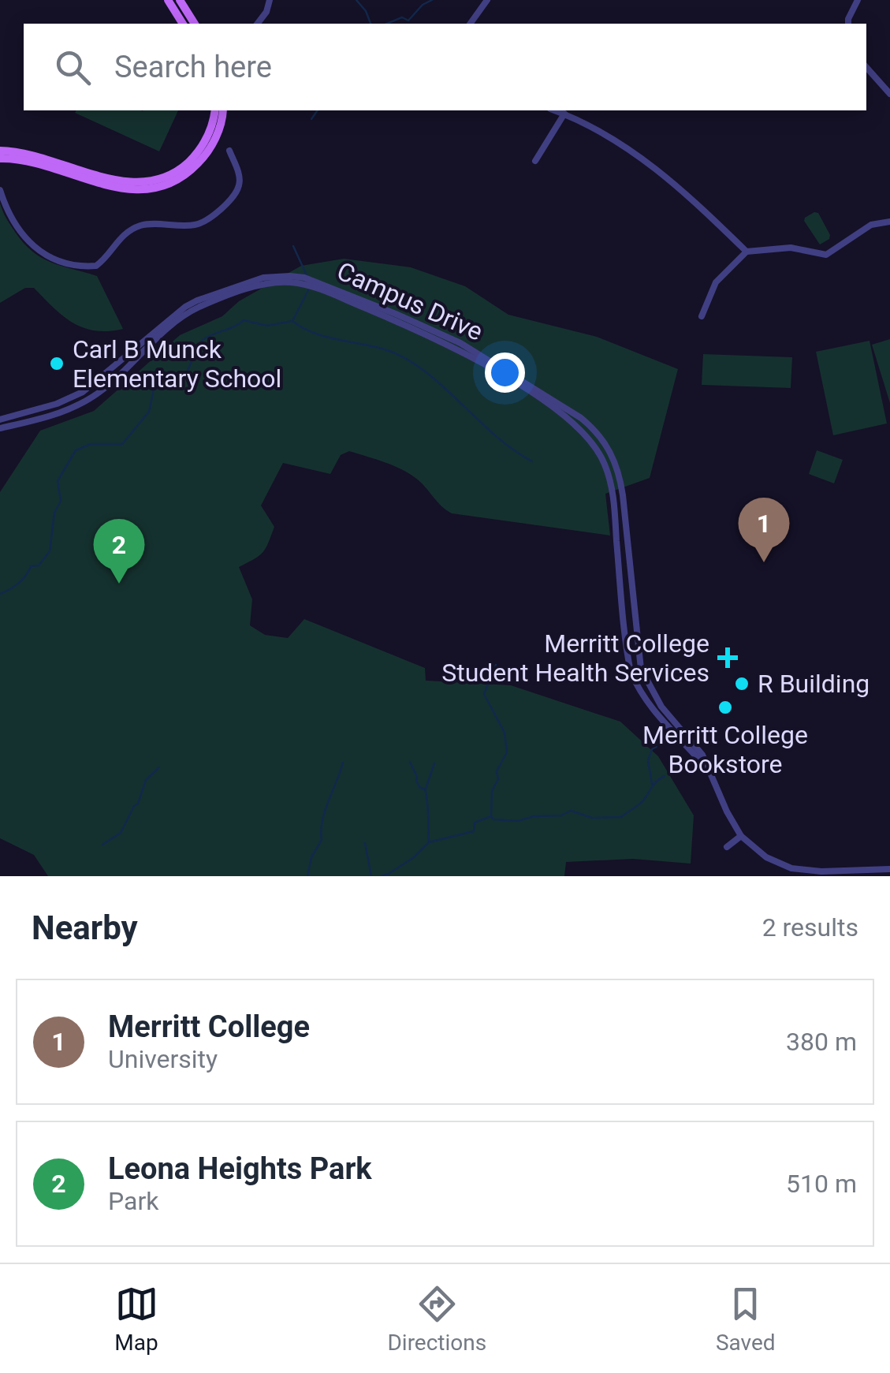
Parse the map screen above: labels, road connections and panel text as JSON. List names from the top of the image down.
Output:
{
  "streets": {
    "street": ["Campus Drive"]
  },
  "places": {
    "other": ["Carl B Munck Elementary School", "R Building", "Merritt College Bookstore"],
    "health": ["Merritt College Student Health Services"]
  },
  "page": {
    "search": "Search here",
    "pins": ["1", "2"],
    "heading": ["Nearby", "2 results"],
    "list": [
      {
        "mark": "1",
        "name": "Merritt College",
        "note": "University",
        "value": "380 m"
      },
      {
        "mark": "2",
        "name": "Leona Heights Park",
        "note": "Park",
        "value": "510 m"
      }
    ],
    "nav": ["Map", "Directions", "Saved"]
  }
}
